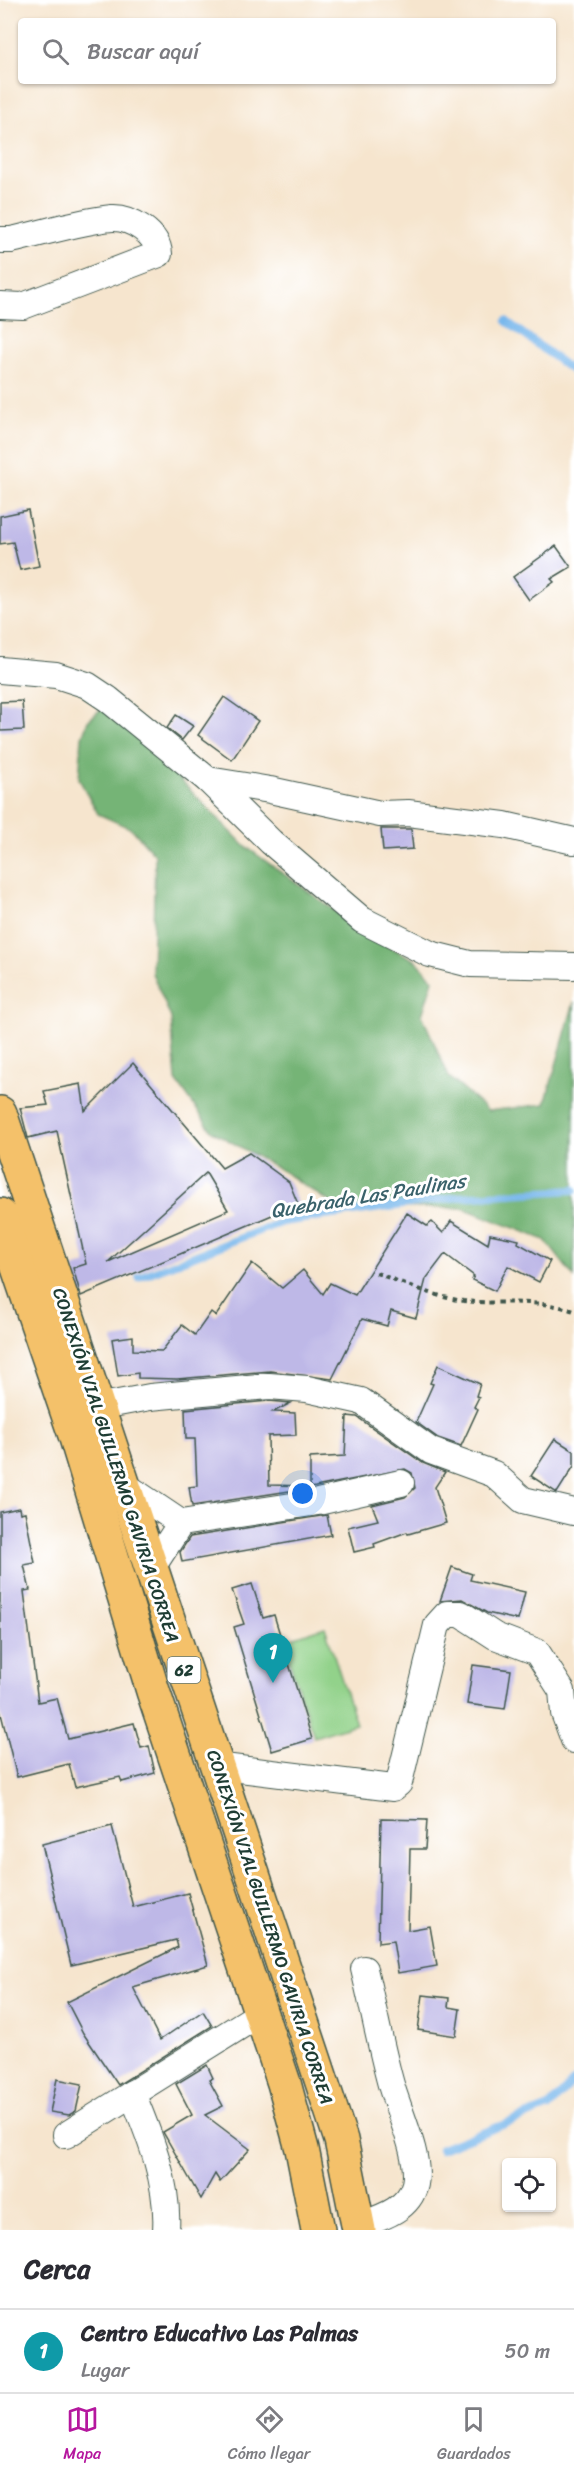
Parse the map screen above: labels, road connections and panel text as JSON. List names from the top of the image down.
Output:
{
  "streets": {
    "highway": ["CONEXIÓN VIAL GUILLERMO GAVIRIA CORREA", "62"]
  },
  "water": ["Quebrada Las Paulinas"],
  "page": {
    "search": "Buscar aquí",
    "pins": "1",
    "heading": "Cerca",
    "list": [
      {
        "mark": "1",
        "name": "Centro Educativo Las Palmas",
        "note": "Lugar",
        "value": "50 m"
      }
    ],
    "nav": ["Mapa", "Cómo llegar", "Guardados"]
  }
}
